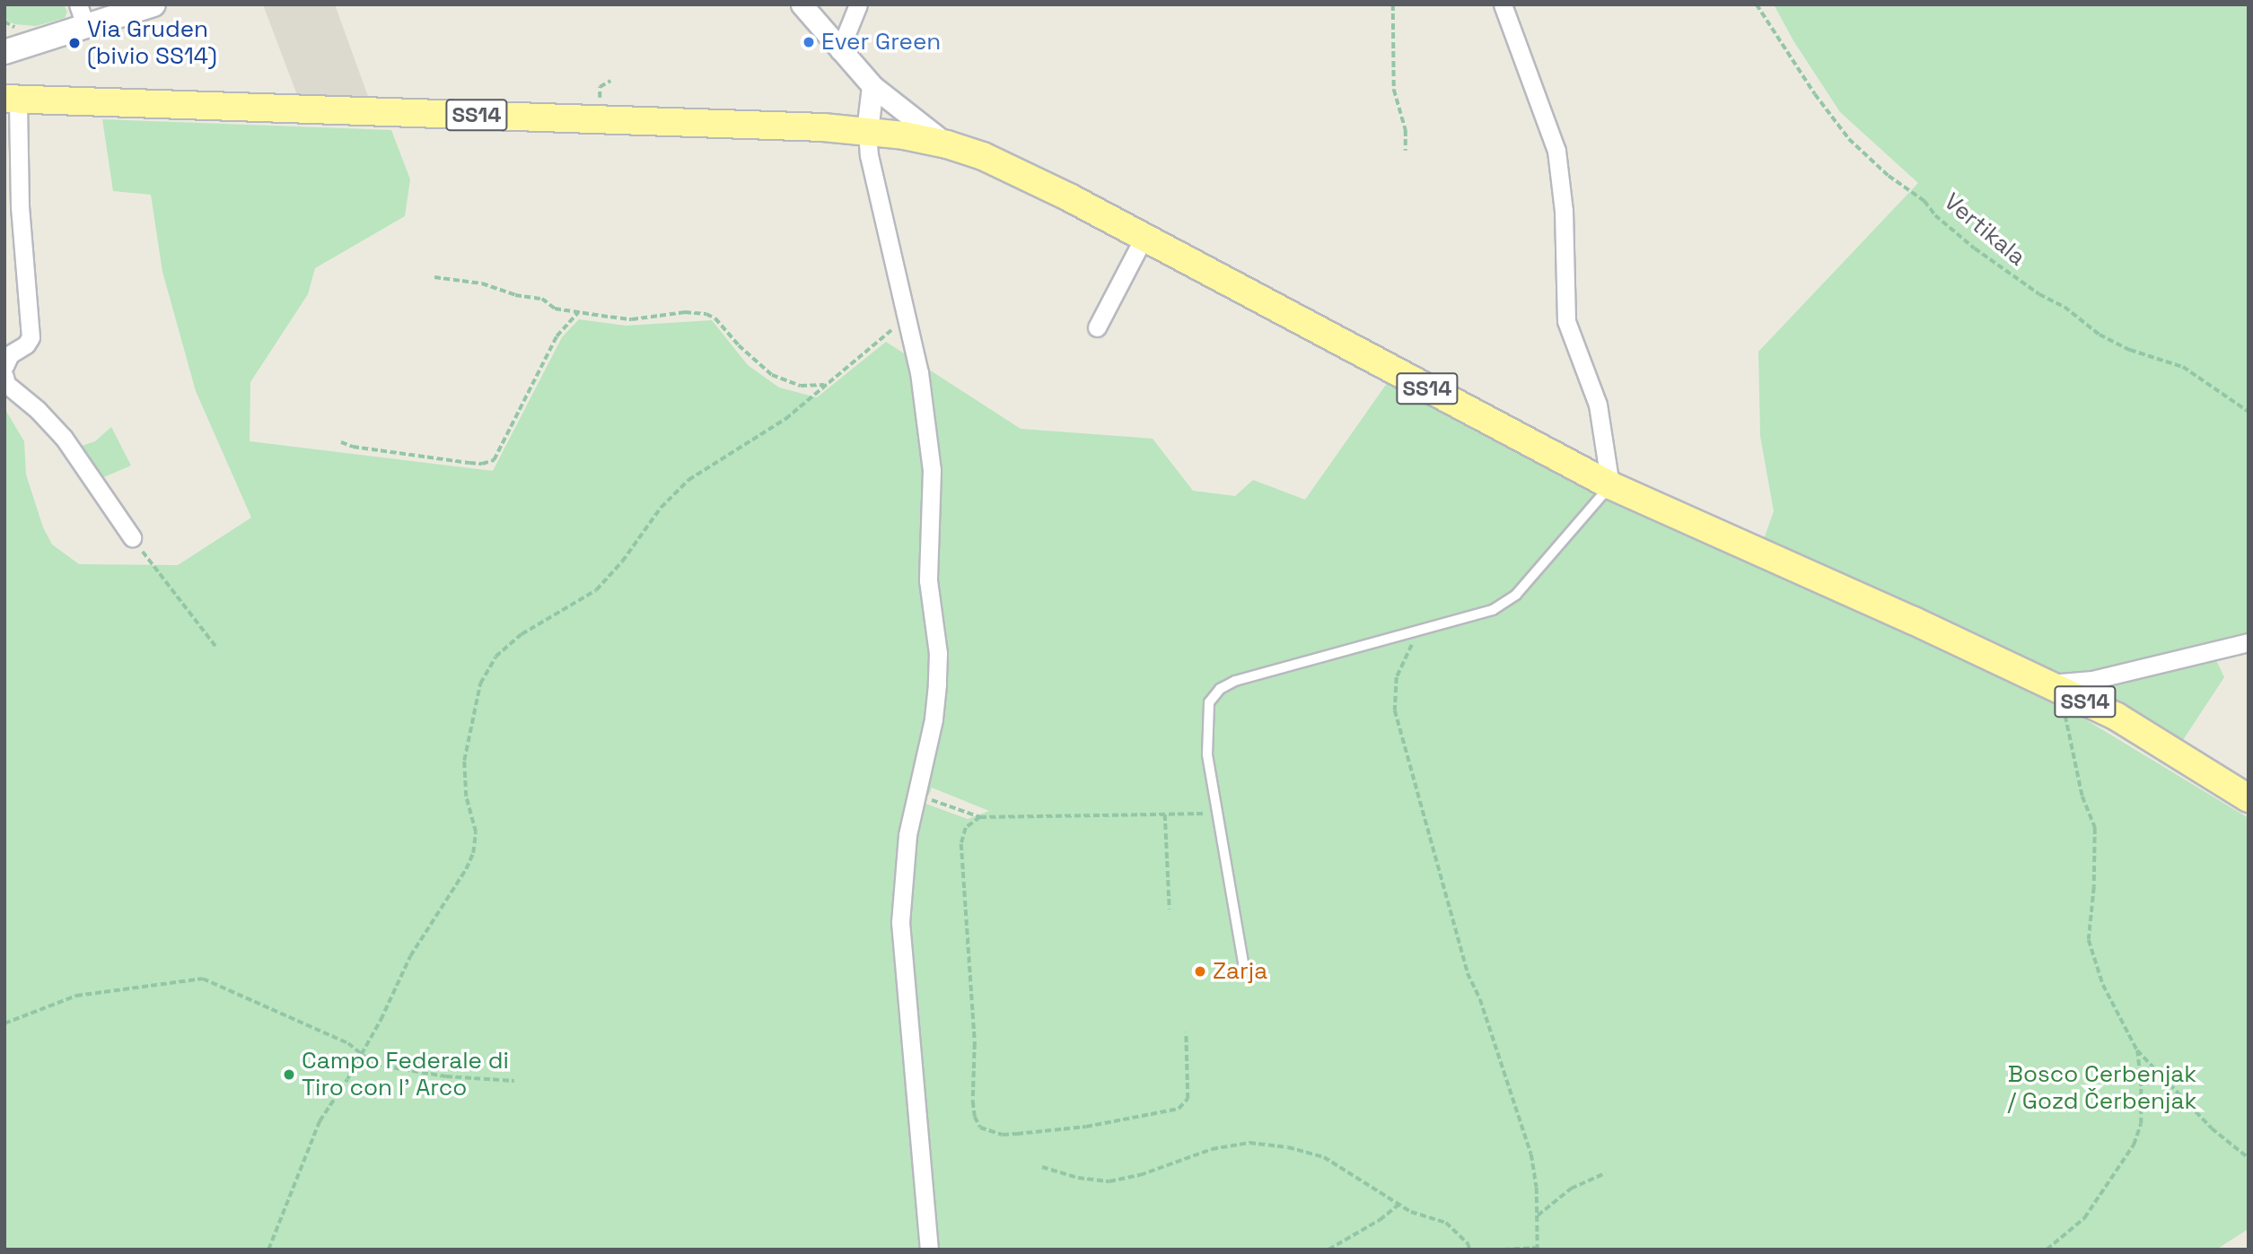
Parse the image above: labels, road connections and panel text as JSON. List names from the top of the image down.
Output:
{
  "streets": {
    "main road": ["SS14"],
    "path": ["Vertikala"]
  },
  "parks": ["Bosco Cerbenjak / Gozd Čerbenjak"],
  "places": [
    "Ever Green",
    "Via Gruden (bivio SS14)",
    "Zarja",
    "Campo Federale di Tiro con l' Arco"
  ]
}
